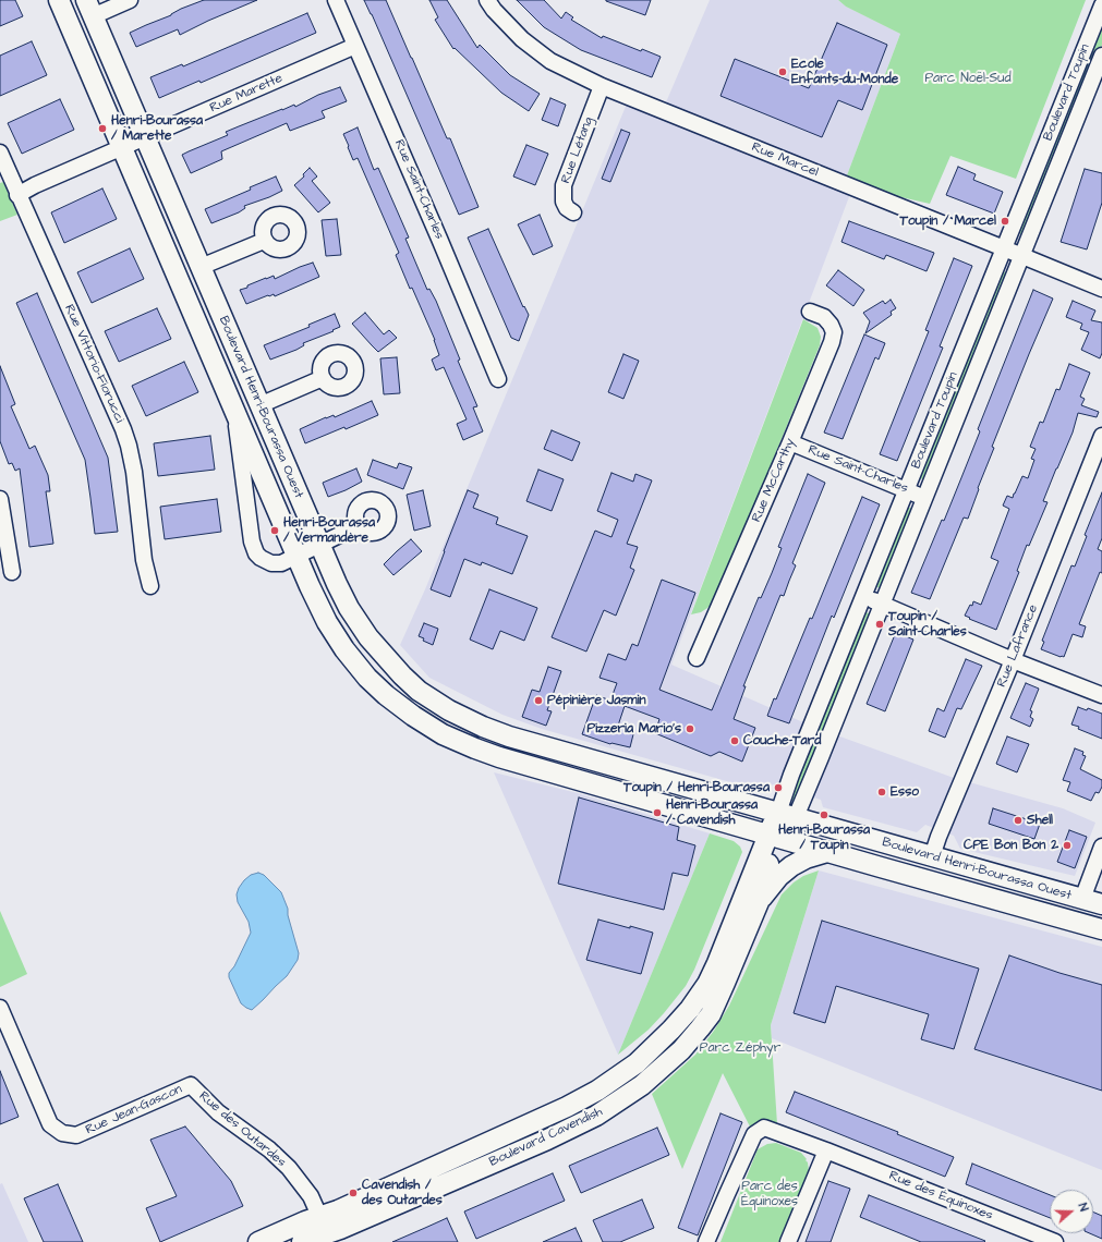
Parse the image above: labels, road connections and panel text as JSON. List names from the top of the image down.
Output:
{
  "streets": {
    "main road": ["Boulevard Toupin", "Boulevard Henri-Bourassa Ouest", "Boulevard Cavendish"],
    "street": [
      "Rue Marette",
      "Rue Létang",
      "Rue Marcel",
      "Rue Saint-Charles",
      "Rue Vittorio-Fiorucci",
      "Rue McCarthy",
      "Rue Lafrance",
      "Rue Jean-Gascon",
      "Rue des Outardes",
      "Rue des Équinoxes"
    ]
  },
  "crossings": [
    ["Boulevard Toupin", "Rue Marcel"],
    ["Boulevard Toupin", "Rue Saint-Charles"],
    ["Boulevard Toupin", "Boulevard Henri-Bourassa Ouest"],
    ["Boulevard Toupin", "Boulevard Cavendish"],
    ["Rue Marette", "Rue Saint-Charles"],
    ["Rue Marette", "Rue Vittorio-Fiorucci"],
    ["Rue Marette", "Boulevard Henri-Bourassa Ouest"],
    ["Rue Létang", "Rue Marcel"],
    ["Rue Saint-Charles", "Rue McCarthy"],
    ["Boulevard Henri-Bourassa Ouest", "Rue Lafrance"],
    ["Boulevard Henri-Bourassa Ouest", "Boulevard Cavendish"],
    ["Rue Jean-Gascon", "Rue des Outardes"],
    ["Rue des Outardes", "Boulevard Cavendish"]
  ],
  "parks": ["Parc Noël-Sud", "Parc Zéphyr", "Parc des Équinoxes"],
  "places": [
    "Ecole Enfants-du-Monde",
    "Henri-Bourassa / Marette",
    "Toupin / Marcel",
    "Henri-Bourassa / Vermandère",
    "Toupin / Saint-Charles",
    "Pépinière Jasmin",
    "Pizzeria Mario's",
    "Couche-Tard",
    "Toupin / Henri-Bourassa",
    "Esso",
    "Henri-Bourassa / Cavendish",
    "Henri-Bourassa / Toupin",
    "Shell",
    "CPE Bon Bon 2",
    "Cavendish / des Outardes"
  ],
  "north": "right"
}
